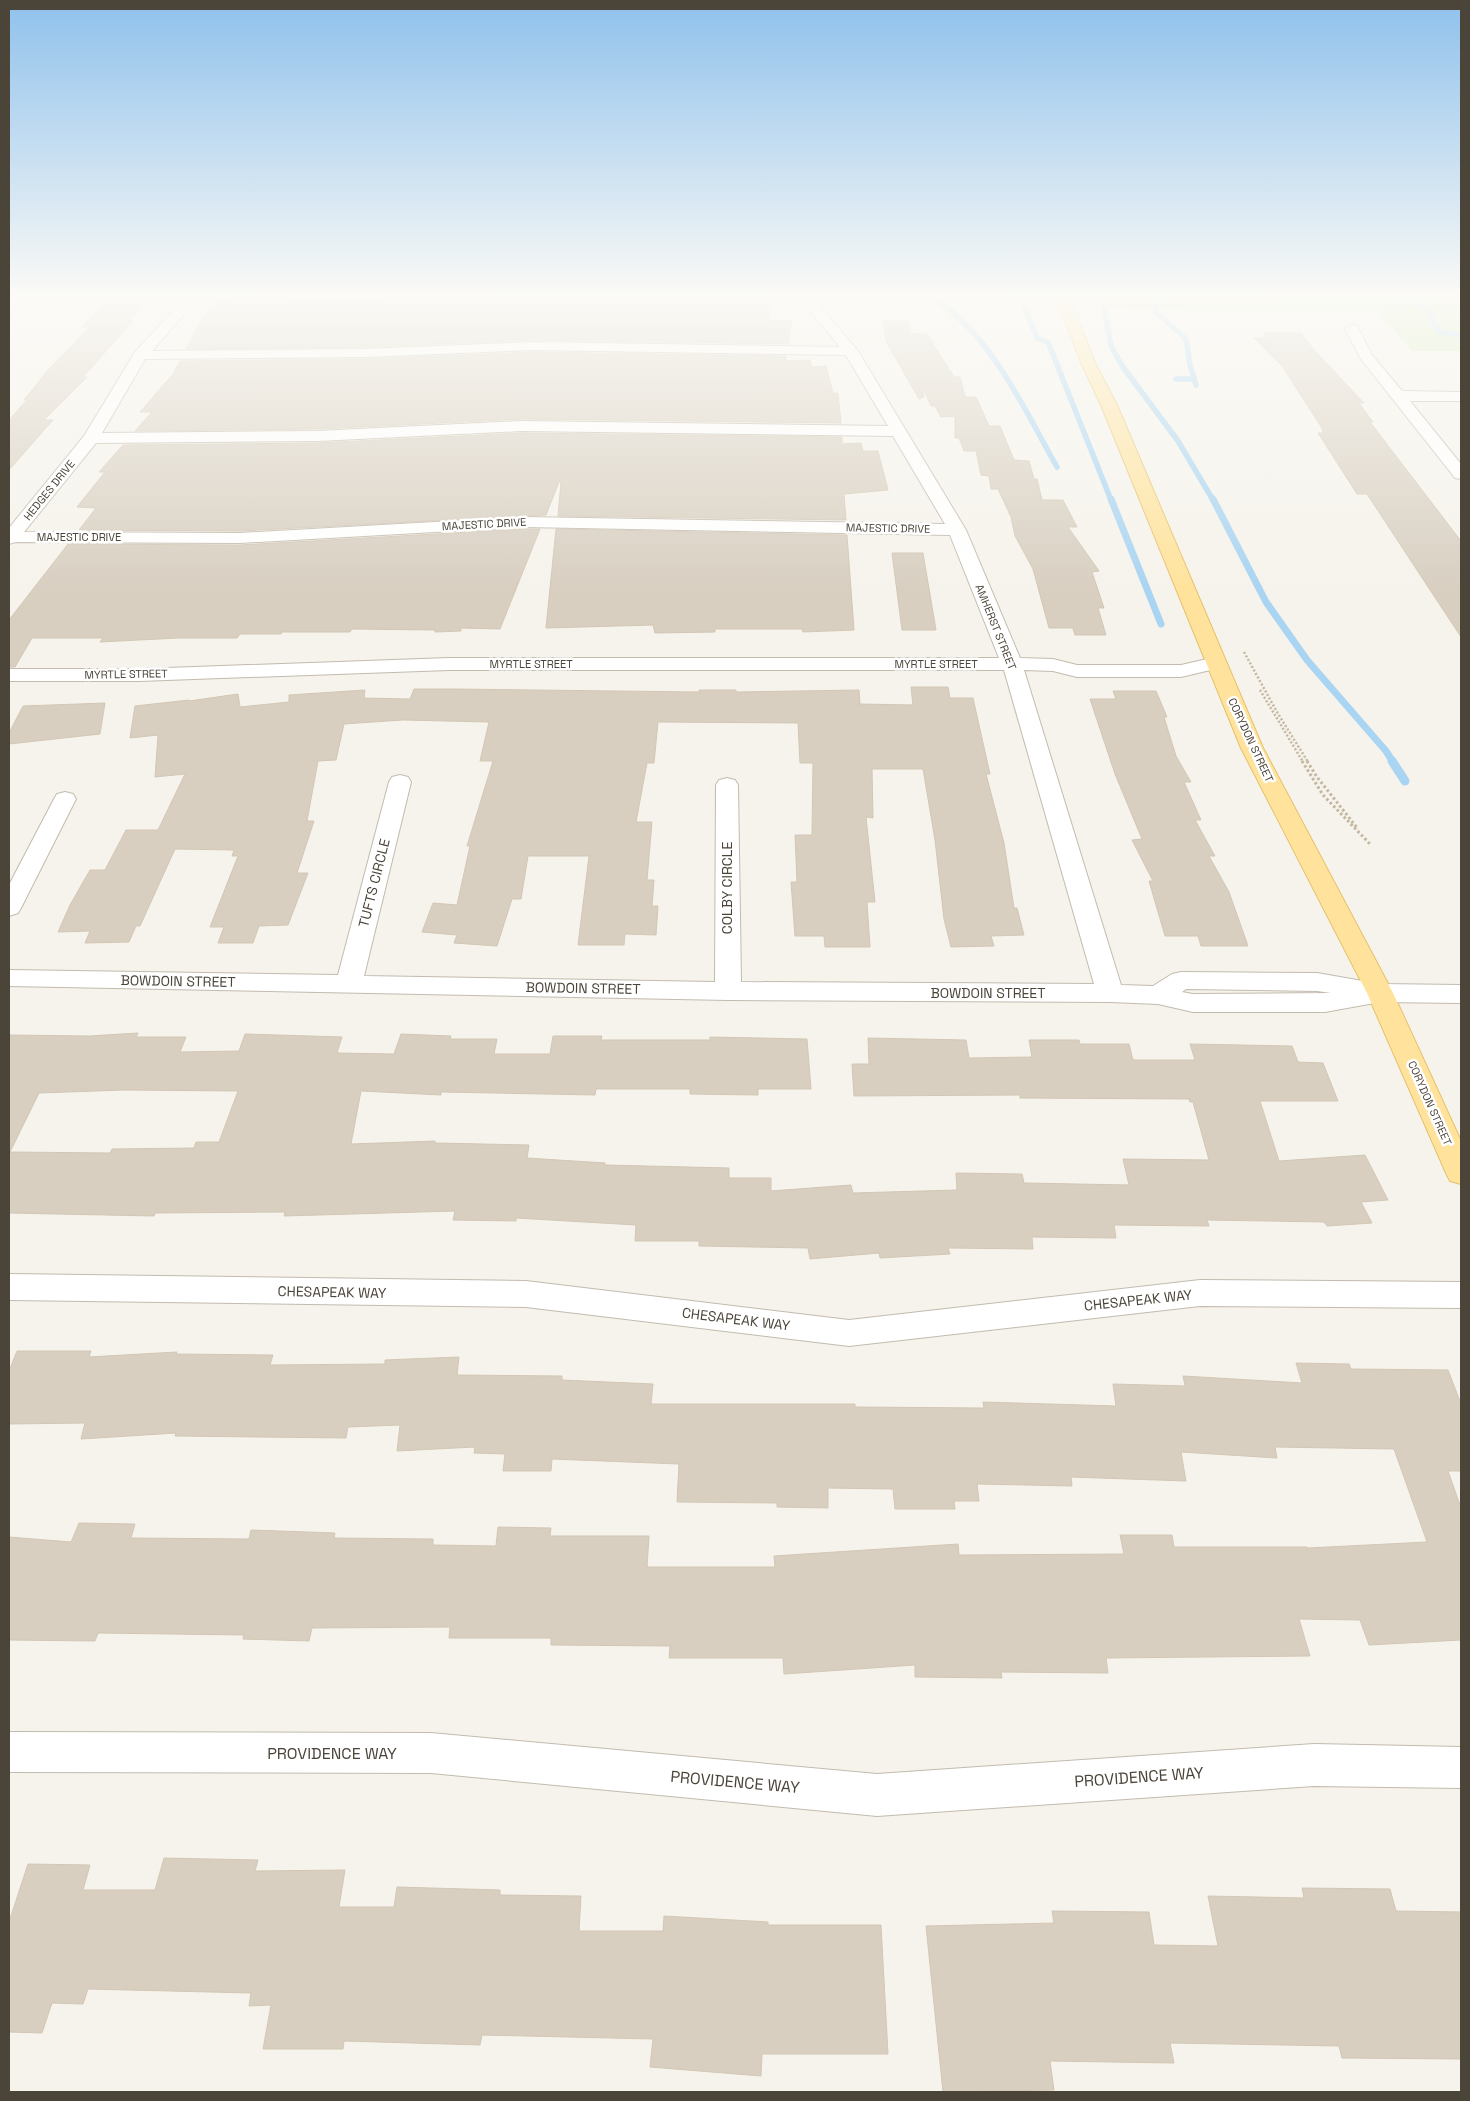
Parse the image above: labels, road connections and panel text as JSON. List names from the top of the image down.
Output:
{
  "streets": {
    "main road": ["CORYDON STREET"],
    "street": [
      "HEDGES DRIVE",
      "MAJESTIC DRIVE",
      "AMHERST STREET",
      "MYRTLE STREET",
      "TUFTS CIRCLE",
      "COLBY CIRCLE",
      "BOWDOIN STREET",
      "CHESAPEAK WAY",
      "PROVIDENCE WAY"
    ]
  },
  "crossings": [
    ["HEDGES DRIVE", "MAJESTIC DRIVE"],
    ["MAJESTIC DRIVE", "AMHERST STREET"],
    ["AMHERST STREET", "MYRTLE STREET"],
    ["AMHERST STREET", "BOWDOIN STREET"],
    ["MYRTLE STREET", "CORYDON STREET"],
    ["CORYDON STREET", "BOWDOIN STREET"],
    ["TUFTS CIRCLE", "BOWDOIN STREET"],
    ["COLBY CIRCLE", "BOWDOIN STREET"]
  ]
}
